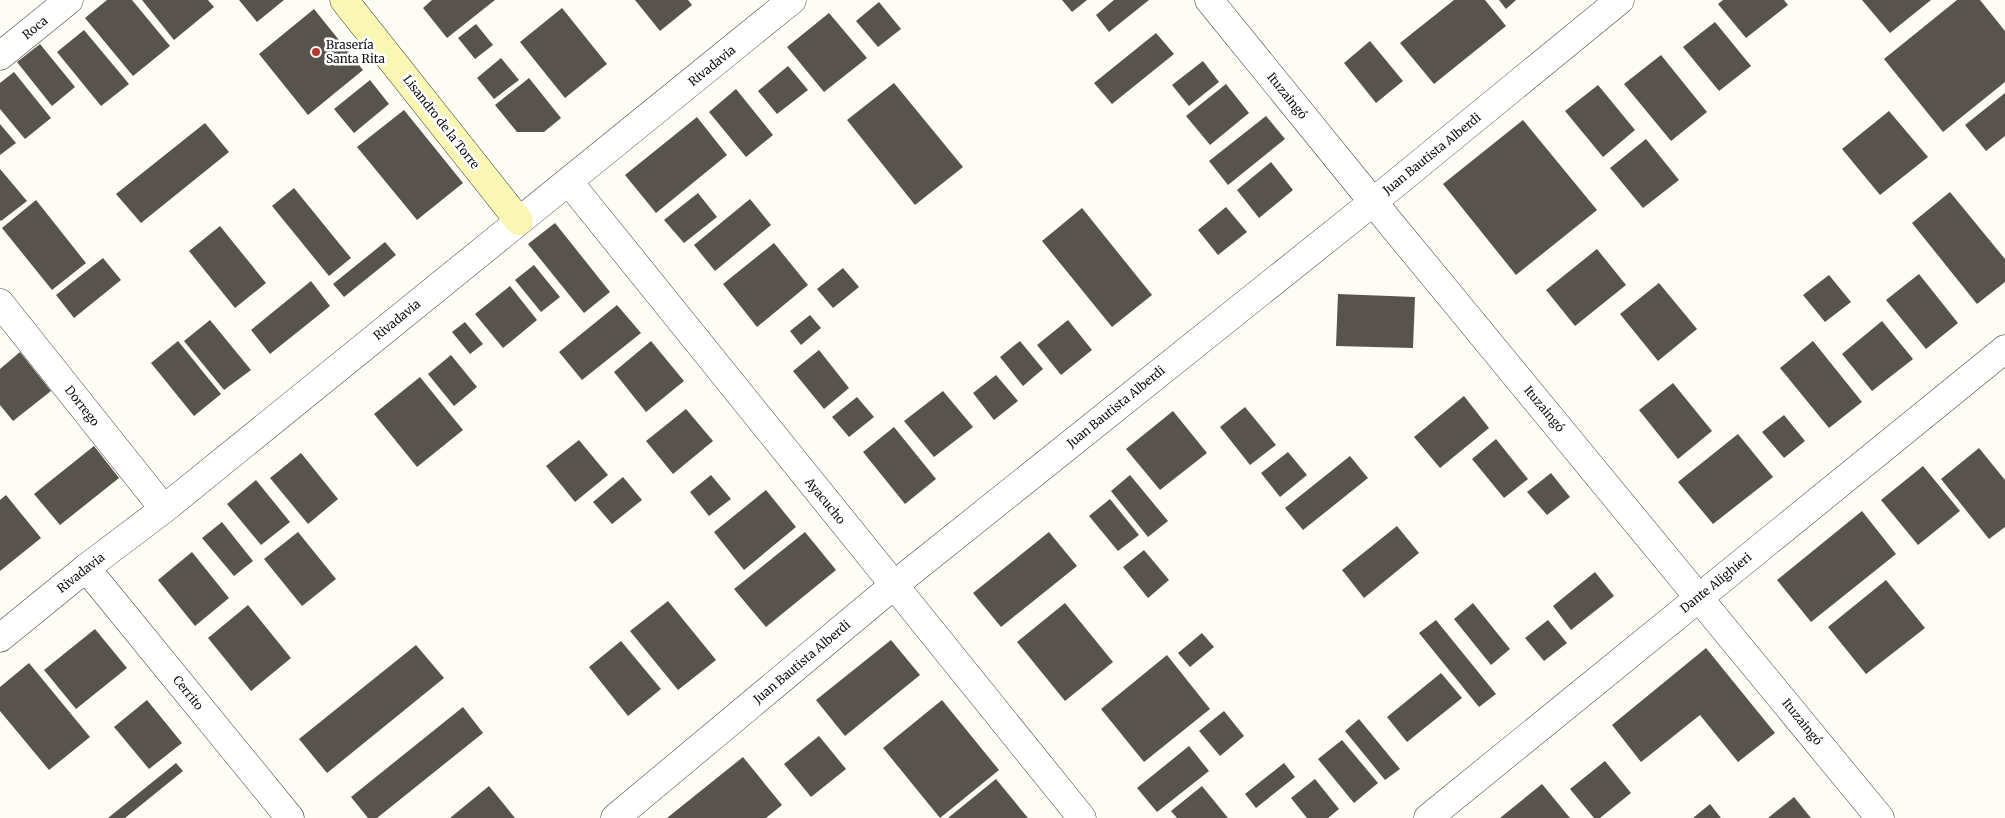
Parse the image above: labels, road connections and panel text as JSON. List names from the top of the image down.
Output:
{
  "streets": {
    "main road": ["Lisandro de la Torre"],
    "street": [
      "Roca",
      "Rivadavia",
      "Ituzaingó",
      "Juan Bautista Alberdi",
      "Dorrego",
      "Ayacucho",
      "Dante Alighieri",
      "Cerrito"
    ]
  },
  "crossings": [
    ["Rivadavia", "Lisandro de la Torre"],
    ["Rivadavia", "Dorrego"],
    ["Rivadavia", "Ayacucho"],
    ["Rivadavia", "Cerrito"],
    ["Ituzaingó", "Juan Bautista Alberdi"],
    ["Ituzaingó", "Dante Alighieri"],
    ["Juan Bautista Alberdi", "Ayacucho"]
  ],
  "places": ["Brasería Santa Rita"]
}
